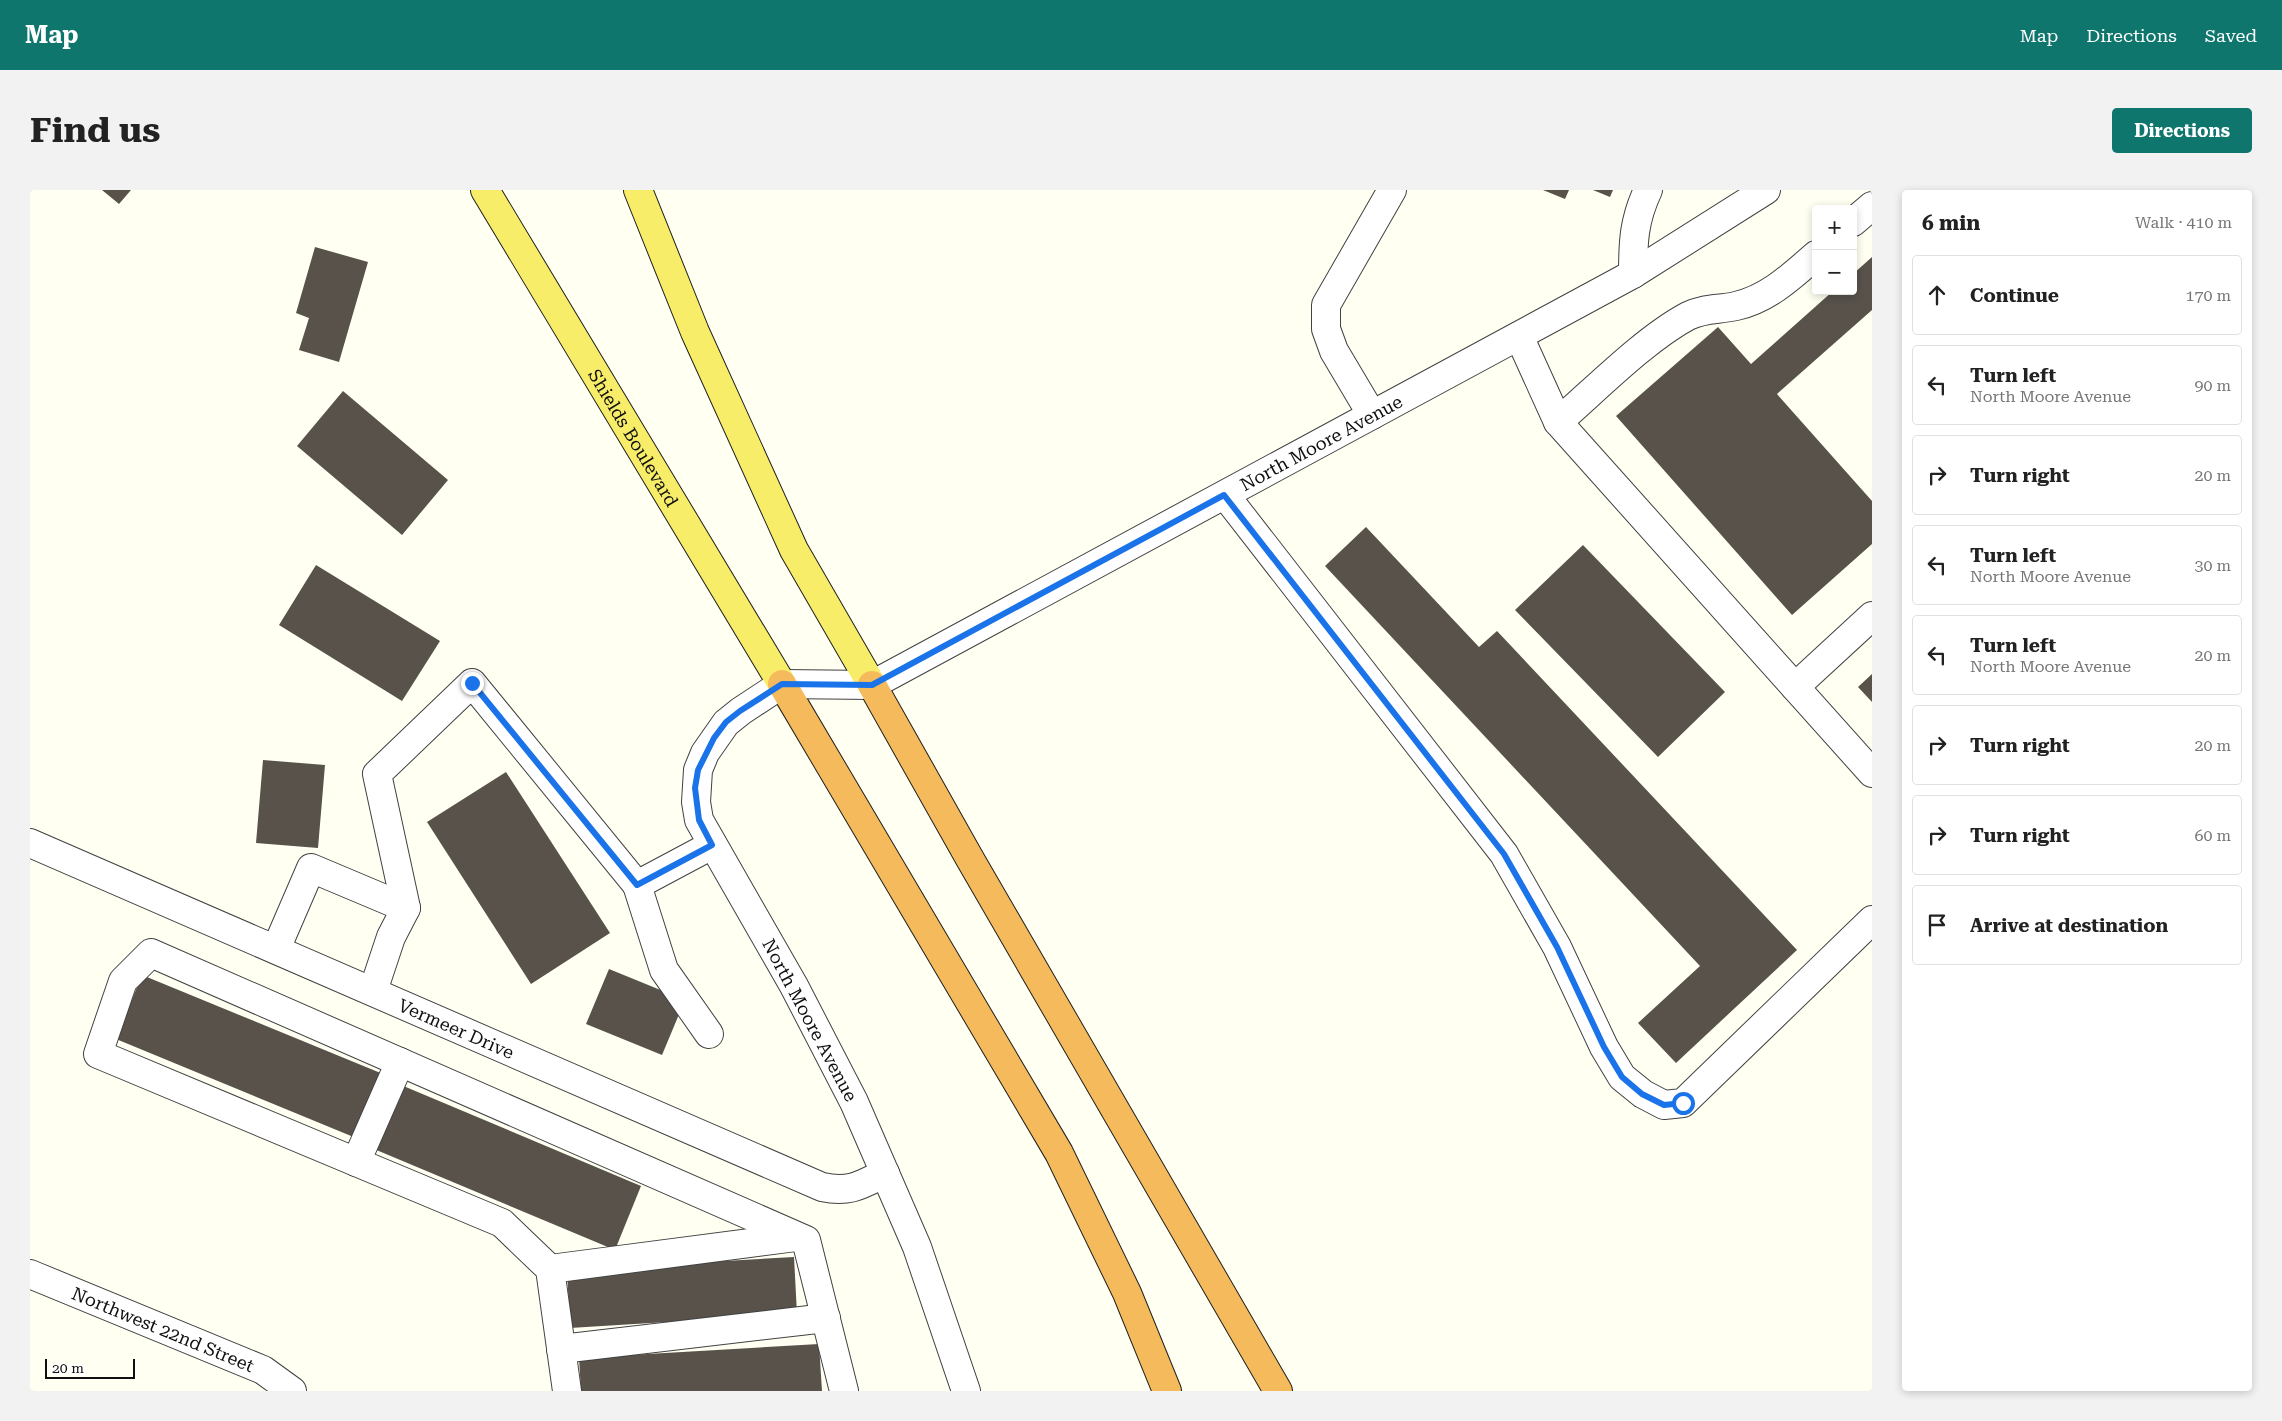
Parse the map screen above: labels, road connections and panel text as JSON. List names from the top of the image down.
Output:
{
  "streets": {
    "main road": ["Shields Boulevard"],
    "street": ["North Moore Avenue", "Vermeer Drive", "Northwest 22nd Street"]
  },
  "crossings": [
    ["Shields Boulevard", "North Moore Avenue"],
    ["North Moore Avenue", "Vermeer Drive"]
  ],
  "scale_bar": "20 m",
  "page": {
    "header": "Map",
    "nav": ["Map", "Directions", "Saved"],
    "buttons": "Directions",
    "title": "Find us",
    "heading": ["6 min", "Walk · 410 m"],
    "map_buttons": ["+", "−"],
    "list": [
      ["Continue", "170 m"],
      ["Turn left", "North Moore Avenue", "90 m"],
      ["Turn right", "20 m"],
      ["Turn left", "North Moore Avenue", "30 m"],
      ["Turn left", "North Moore Avenue", "20 m"],
      ["Turn right", "20 m"],
      ["Turn right", "60 m"],
      "Arrive at destination"
    ],
    "scale": "20 m"
  }
}
